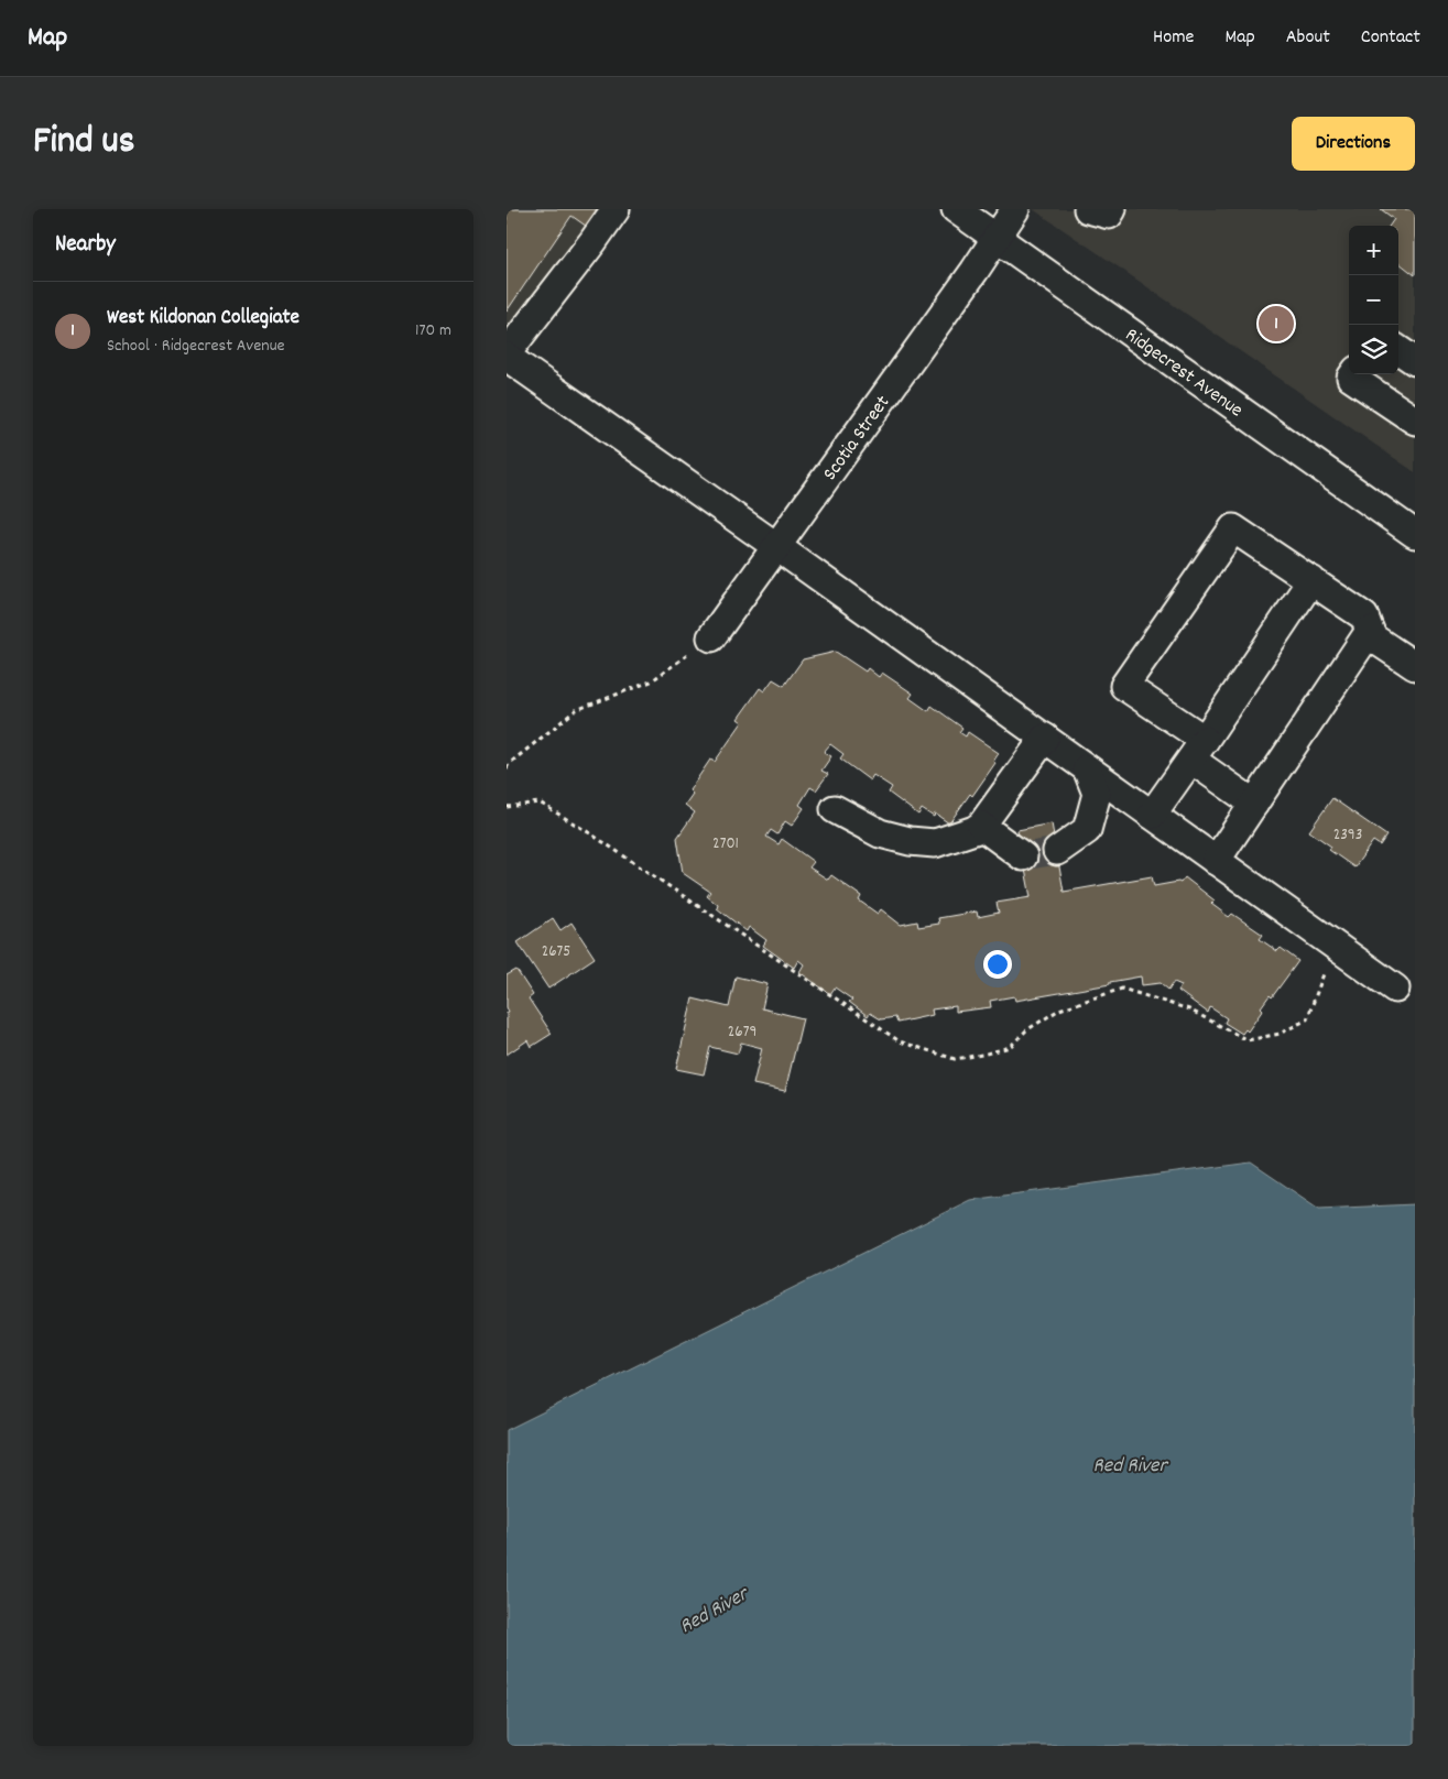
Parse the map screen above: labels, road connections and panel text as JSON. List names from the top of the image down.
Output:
{
  "streets": {
    "street": ["Ridgecrest Avenue", "Scotia Street"]
  },
  "crossings": [
    ["Ridgecrest Avenue", "Scotia Street"]
  ],
  "water": ["Red River"],
  "house_numbers": [
    "2393",
    "2701",
    "2675",
    "2679"
  ],
  "page": {
    "header": "Map",
    "nav": [
      "Home",
      "Map",
      "About",
      "Contact"
    ],
    "title": "Find us",
    "buttons": "Directions",
    "heading": "Nearby",
    "map_buttons": ["+", "−"],
    "list": [
      {
        "mark": "1",
        "name": "West Kildonan Collegiate",
        "note": "School · Ridgecrest Avenue",
        "value": "170 m"
      }
    ],
    "pins": "1"
  }
}
